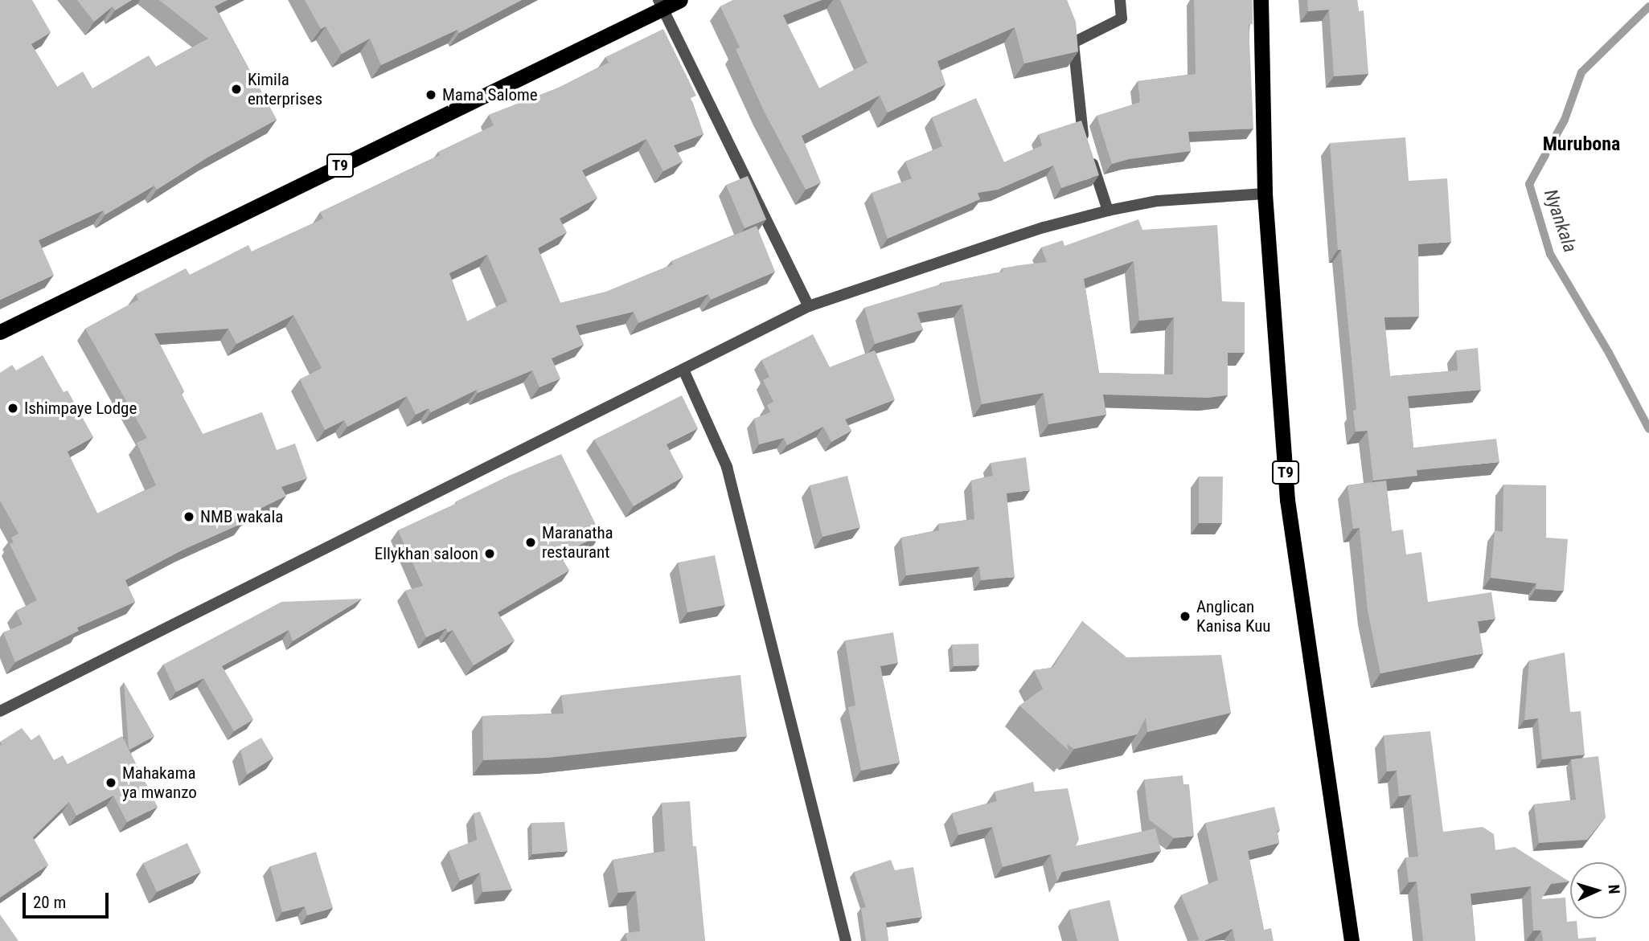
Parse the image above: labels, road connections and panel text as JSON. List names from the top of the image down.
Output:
{
  "streets": {
    "highway": ["T9"]
  },
  "districts": ["Murubona"],
  "water": ["Nyankala"],
  "places": [
    "Kimila enterprises",
    "Mama Salome",
    "Ishimpaye Lodge",
    "NMB wakala",
    "Maranatha restaurant",
    "Ellykhan saloon",
    "Anglican Kanisa Kuu",
    "Mahakama ya mwanzo"
  ],
  "scale_bar": "20 m",
  "north": "right"
}
